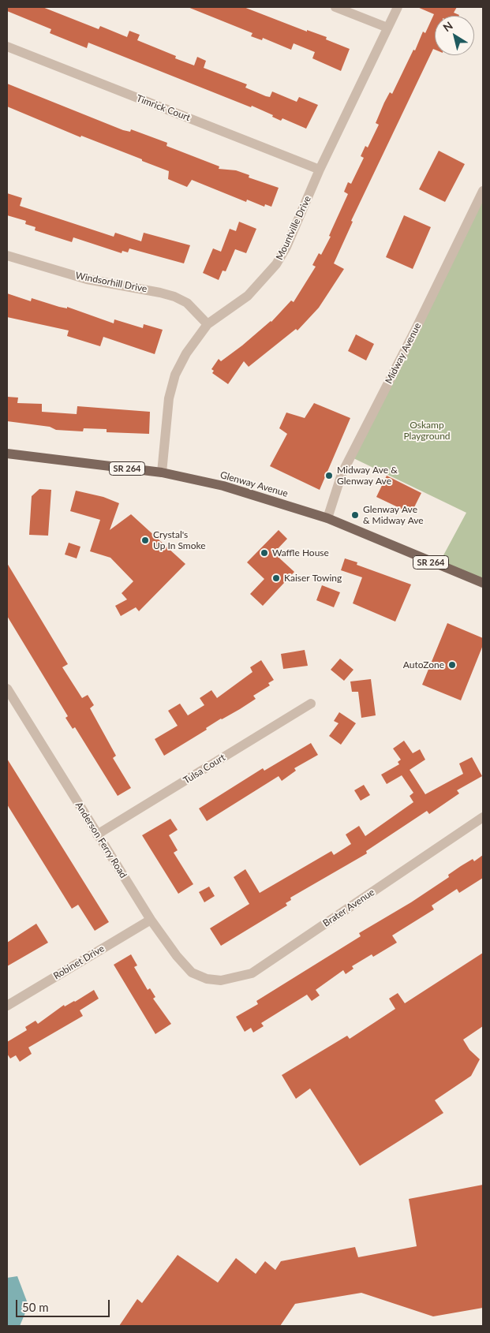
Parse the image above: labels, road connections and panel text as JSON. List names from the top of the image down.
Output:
{
  "streets": {
    "main road": ["SR 264", "Glenway Avenue"],
    "street": [
      "Timrick Court",
      "Mountville Drive",
      "Windsorhill Drive",
      "Midway Avenue",
      "Tulsa Court",
      "Anderson Ferry Road",
      "Brater Avenue",
      "Robinet Drive"
    ]
  },
  "crossings": [
    ["Timrick Court", "Mountville Drive"],
    ["Mountville Drive", "Windsorhill Drive"],
    ["Mountville Drive", "Glenway Avenue"],
    ["Midway Avenue", "Glenway Avenue"],
    ["Tulsa Court", "Anderson Ferry Road"],
    ["Anderson Ferry Road", "Brater Avenue"],
    ["Anderson Ferry Road", "Robinet Drive"]
  ],
  "parks": ["Oskamp Playground"],
  "places": [
    "Midway Ave & Glenway Ave",
    "Glenway Ave & Midway Ave",
    "Crystal's Up In Smoke",
    "Waffle House",
    "Kaiser Towing",
    "AutoZone"
  ],
  "scale_bar": "50 m",
  "north": "top left"
}
